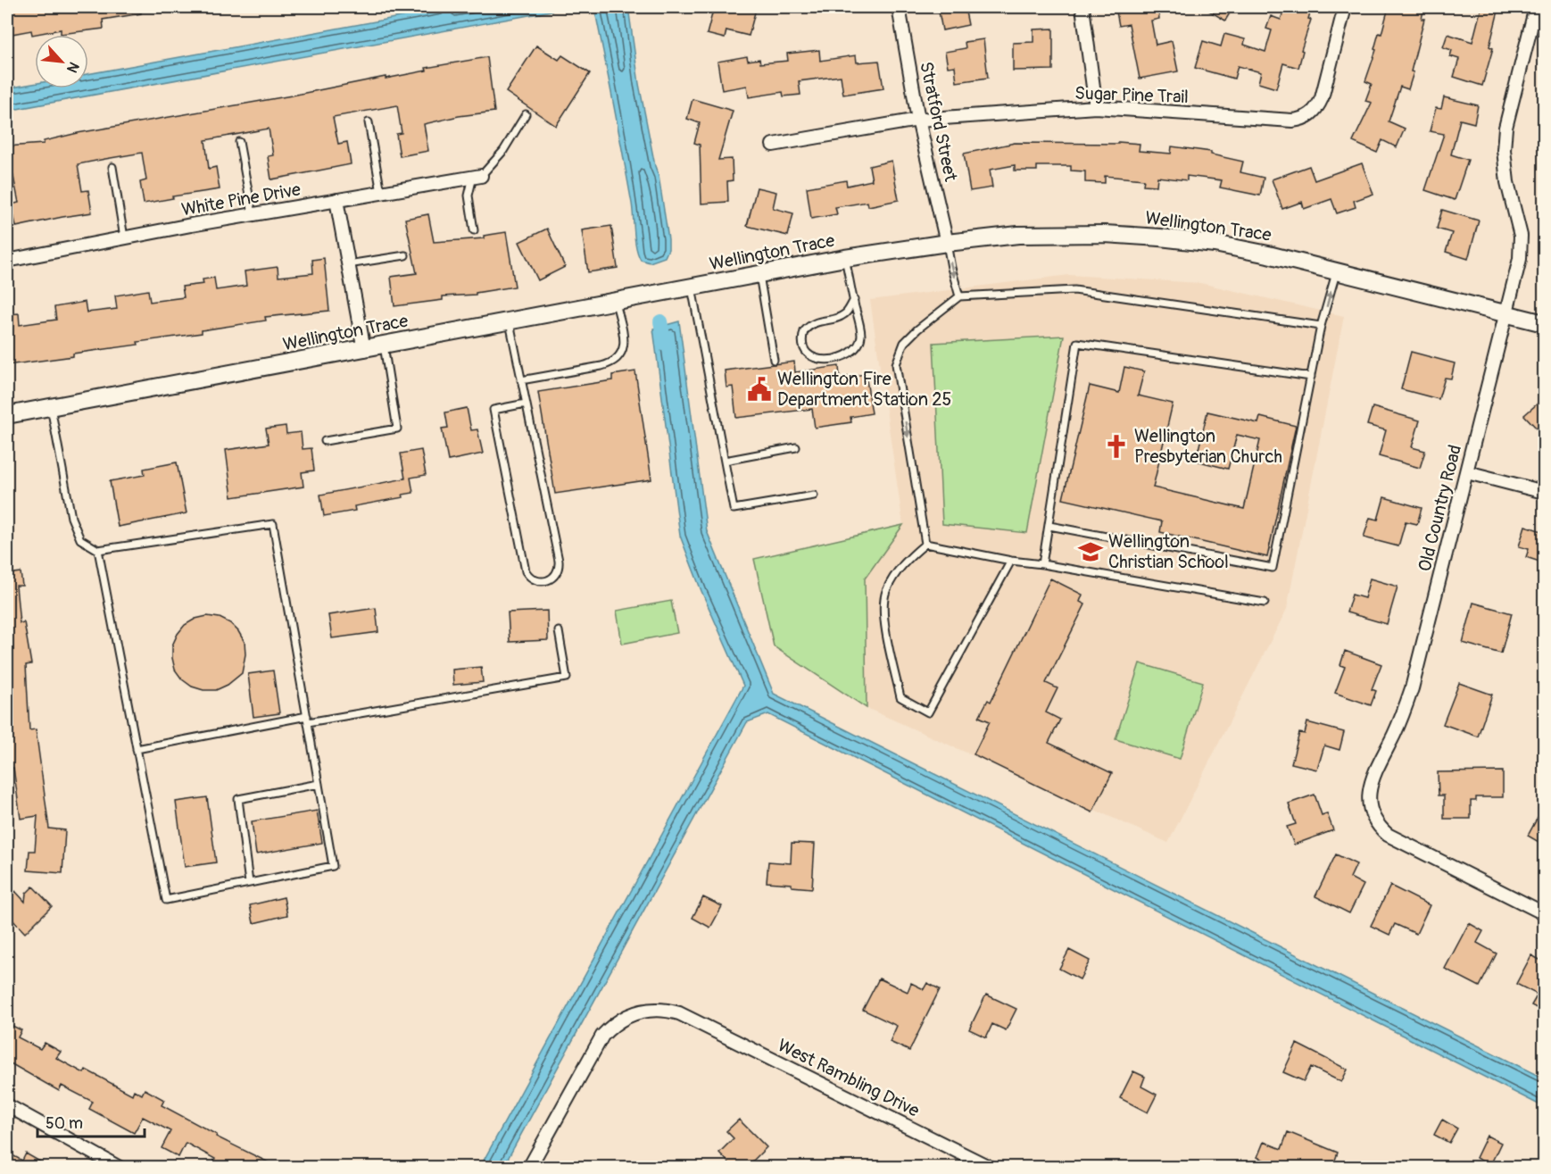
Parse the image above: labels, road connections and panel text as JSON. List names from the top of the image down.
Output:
{
  "streets": {
    "street": [
      "Sugar Pine Trail",
      "Stratford Street",
      "White Pine Drive",
      "Wellington Trace",
      "Old Country Road",
      "West Rambling Drive"
    ]
  },
  "crossings": [
    ["Sugar Pine Trail", "Stratford Street"],
    ["Stratford Street", "Wellington Trace"],
    ["Wellington Trace", "Old Country Road"]
  ],
  "places": {
    "public building": ["Wellington Fire Department Station 25"],
    "church": ["Wellington Presbyterian Church"],
    "school or university": ["Wellington Christian School"]
  },
  "scale_bar": "50 m",
  "north": "bottom right"
}
